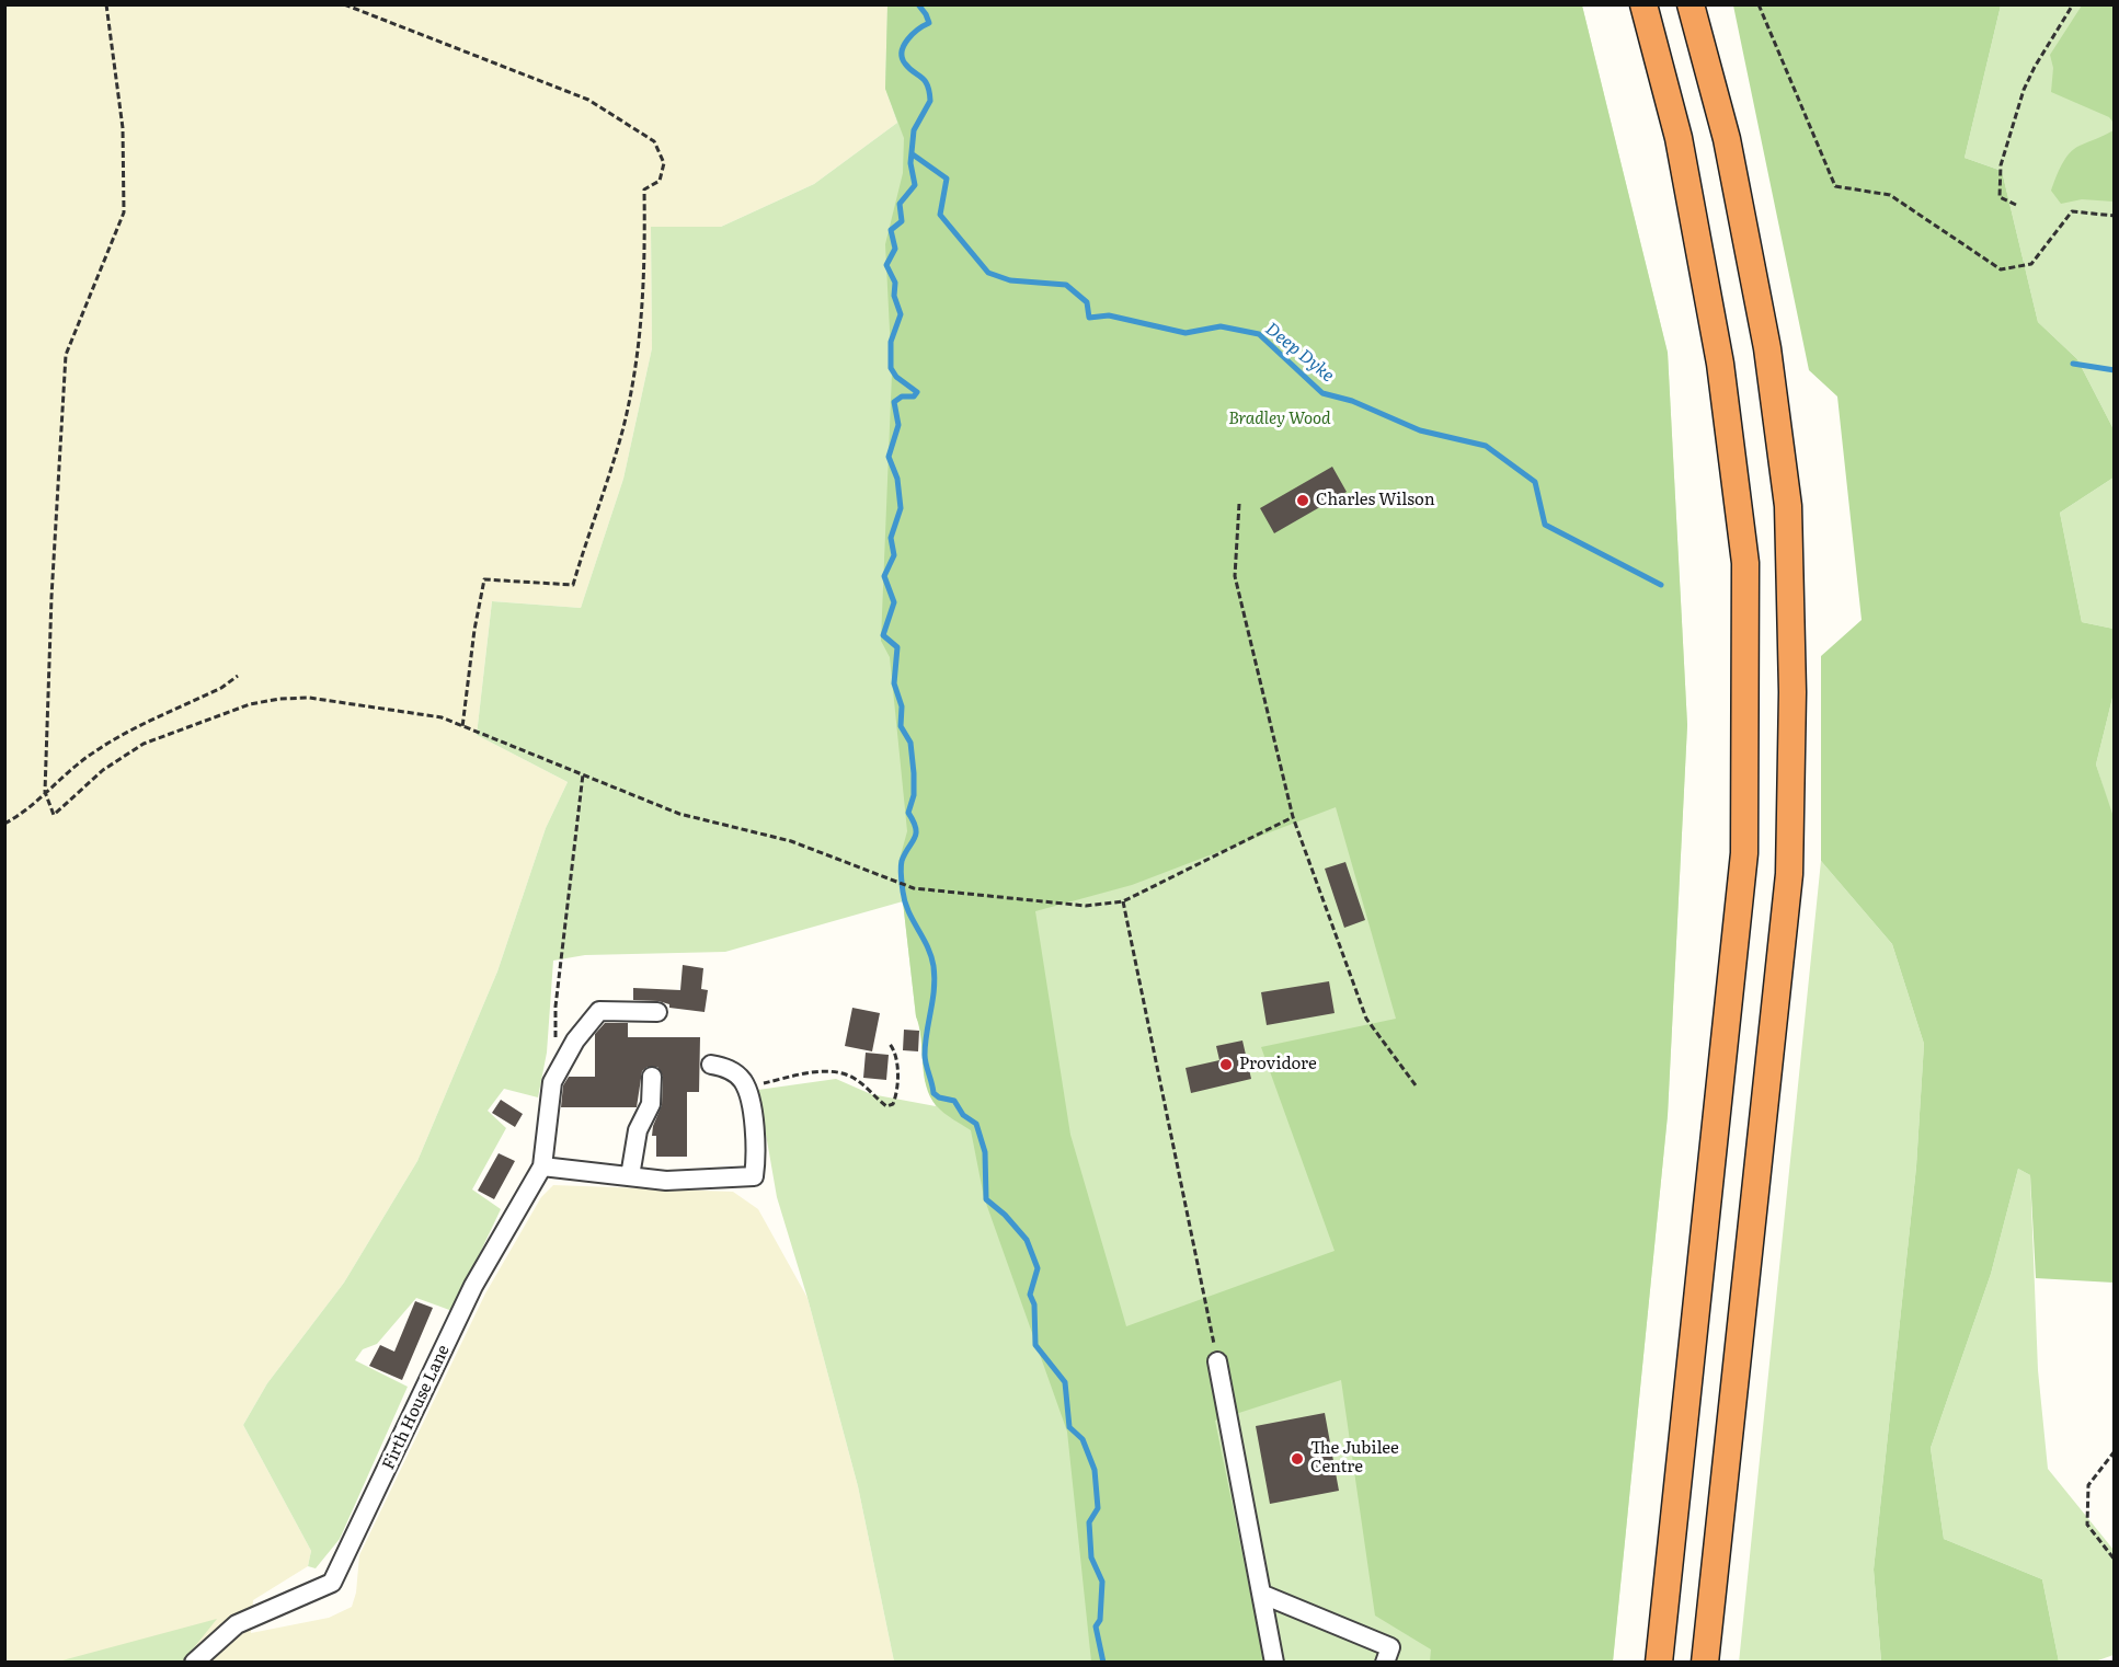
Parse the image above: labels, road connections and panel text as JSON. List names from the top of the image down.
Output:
{
  "streets": {
    "lane": ["Firth House Lane"]
  },
  "water": ["Deep Dyke"],
  "parks": ["Bradley Wood"],
  "places": ["Charles Wilson", "Providore", "The Jubilee Centre"]
}
